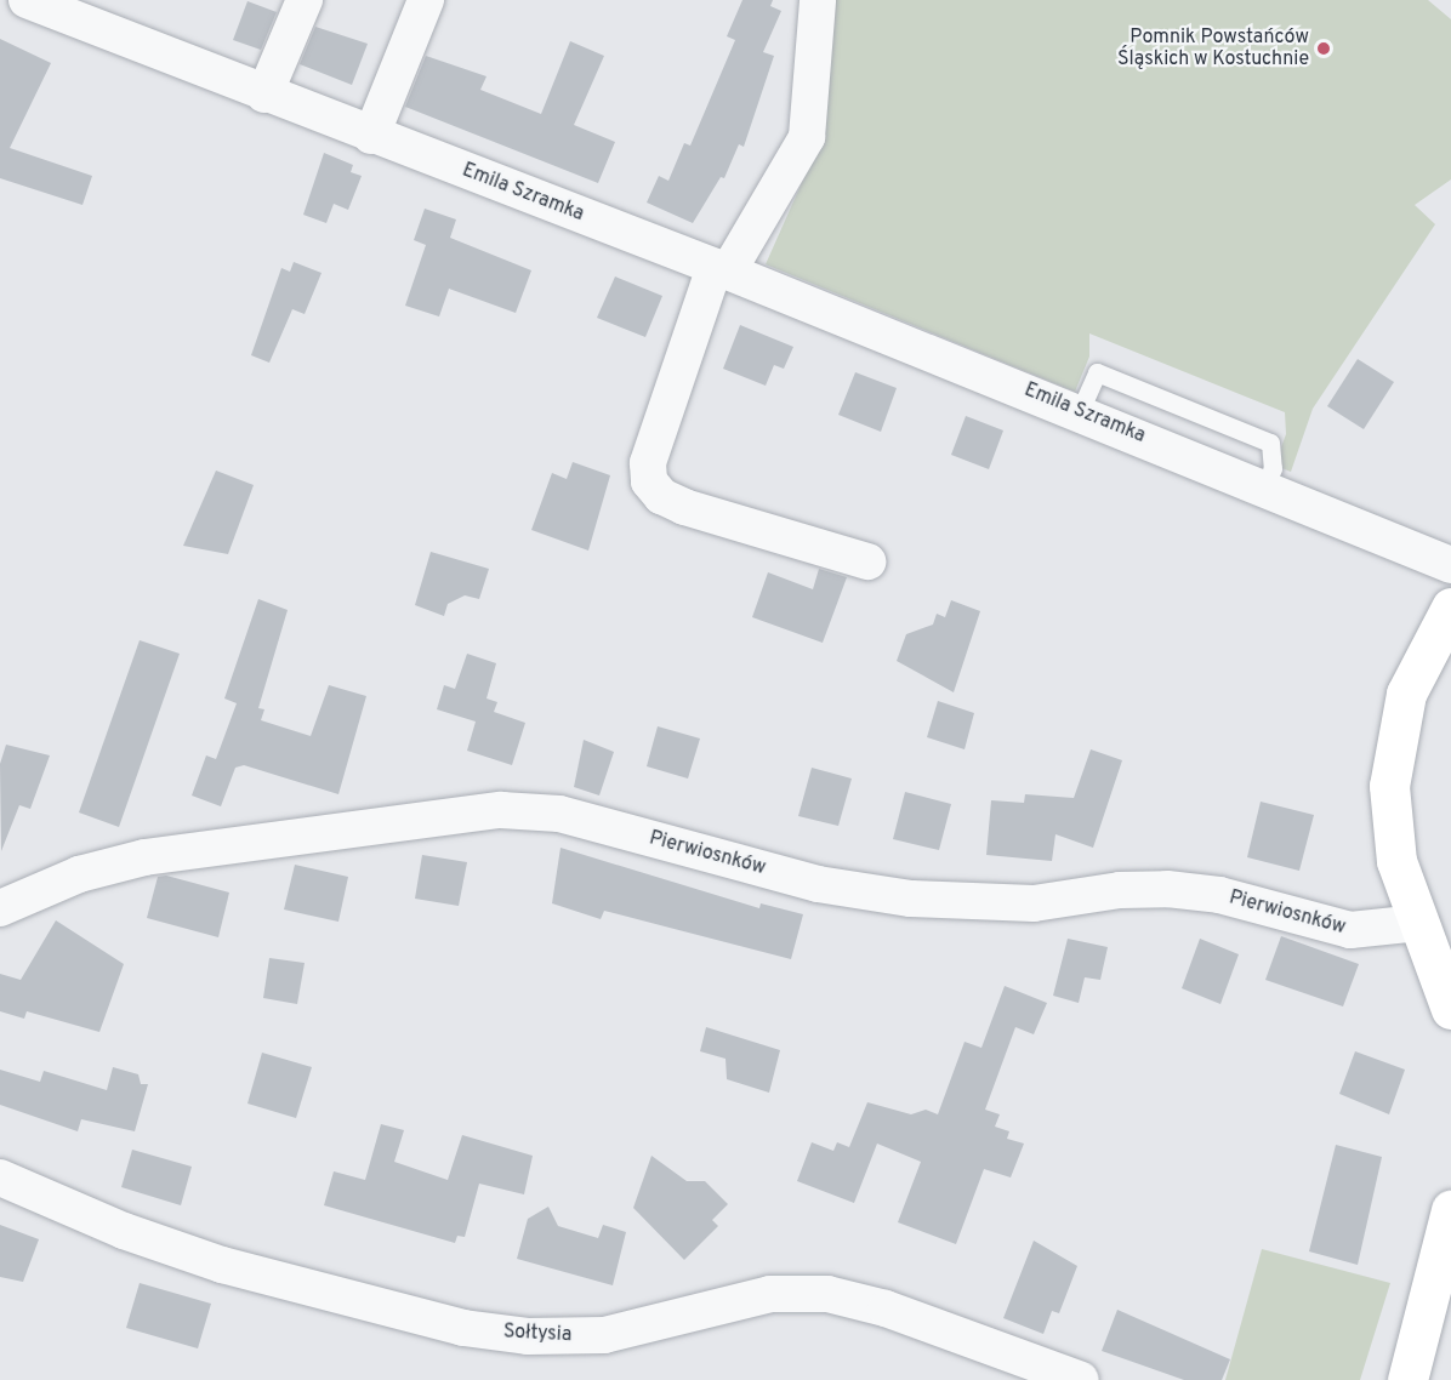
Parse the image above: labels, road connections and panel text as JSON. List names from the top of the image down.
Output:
{
  "streets": {
    "street": ["Emila Szramka", "Pierwiosnków", "Sołtysia"]
  },
  "places": ["Pomnik Powstańców Śląskich w Kostuchnie"]
}
